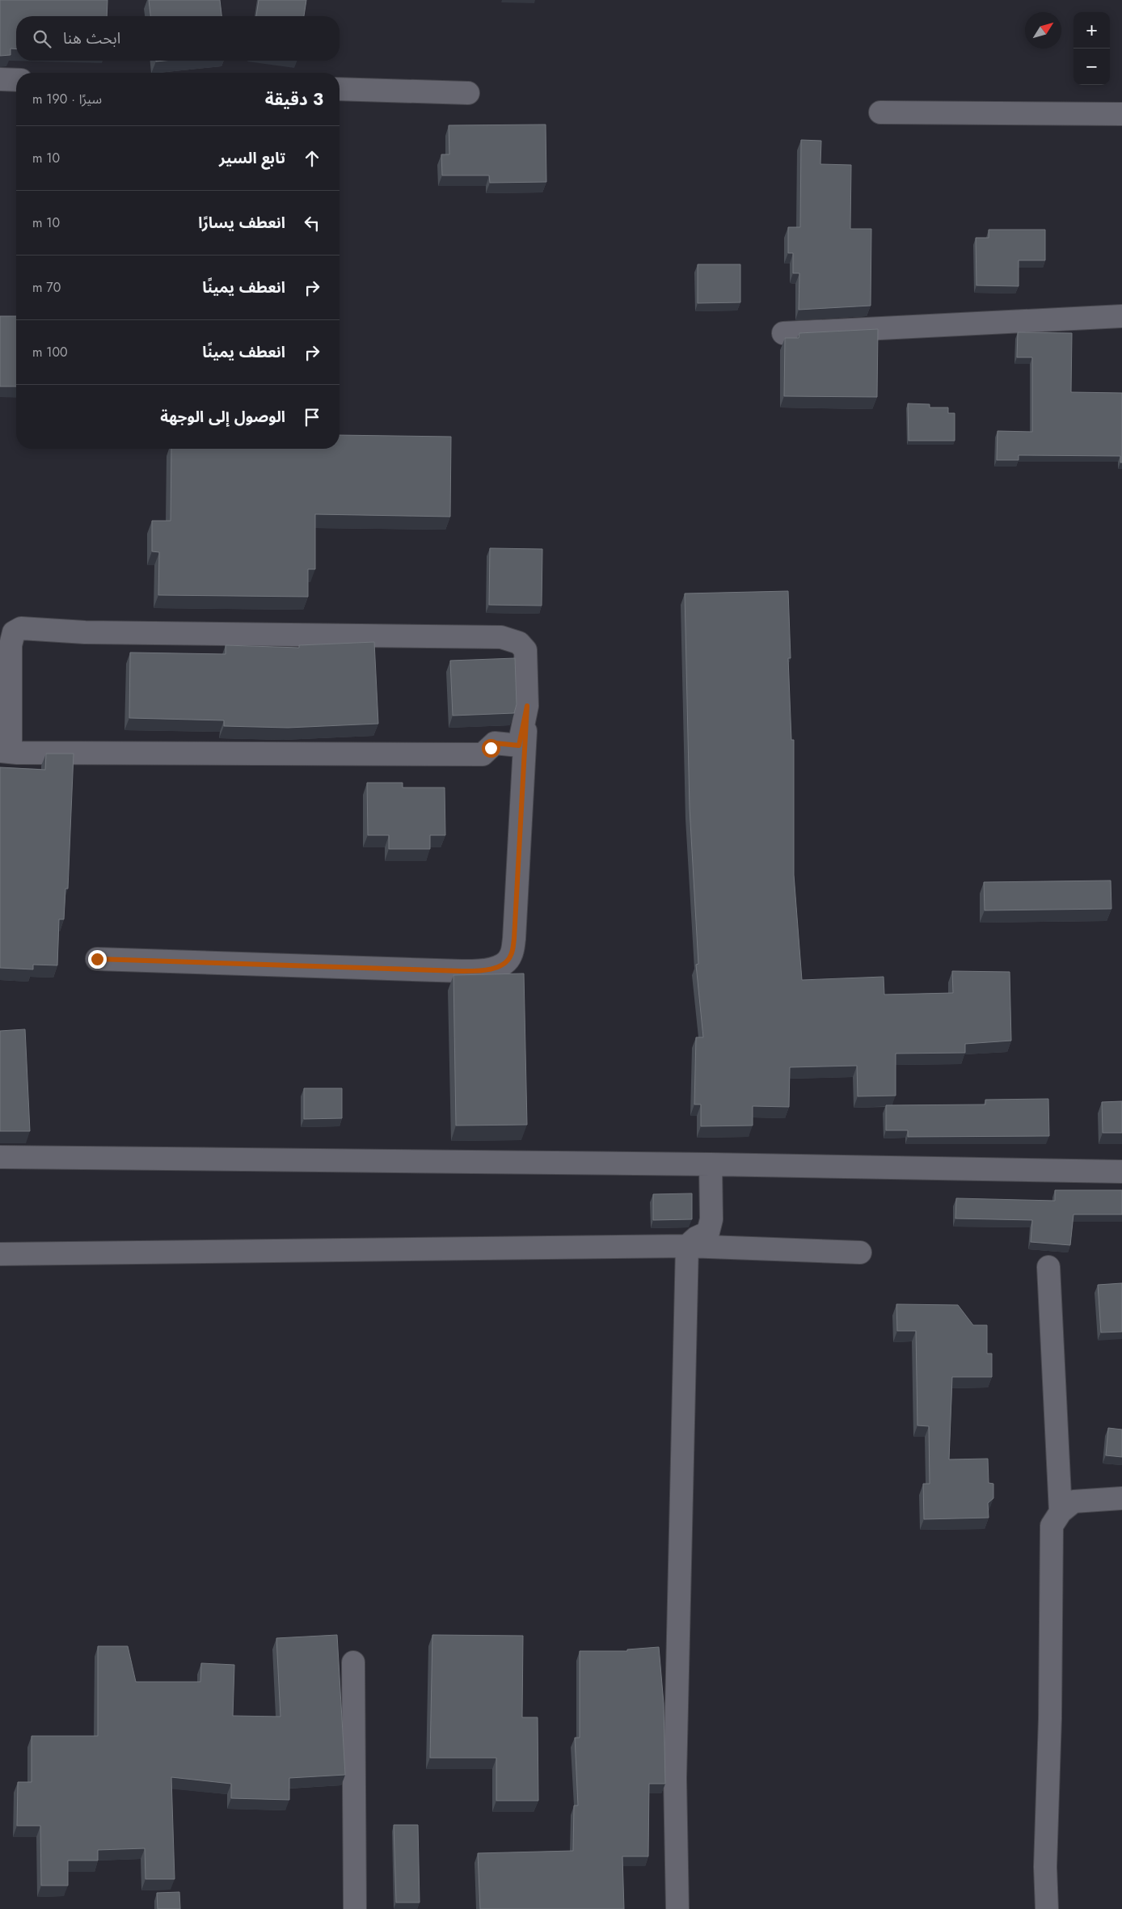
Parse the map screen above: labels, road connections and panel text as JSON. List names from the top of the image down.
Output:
{
  "north": "top right",
  "page": {
    "map_buttons": ["+", "−"],
    "search": "ابحث هنا",
    "heading": ["3 دقيقة", "سيرًا · 190 m"],
    "list": [
      ["تابع السير", "10 m"],
      ["انعطف يسارًا", "10 m"],
      ["انعطف يمينًا", "70 m"],
      ["انعطف يمينًا", "100 m"],
      "الوصول إلى الوجهة"
    ]
  }
}
